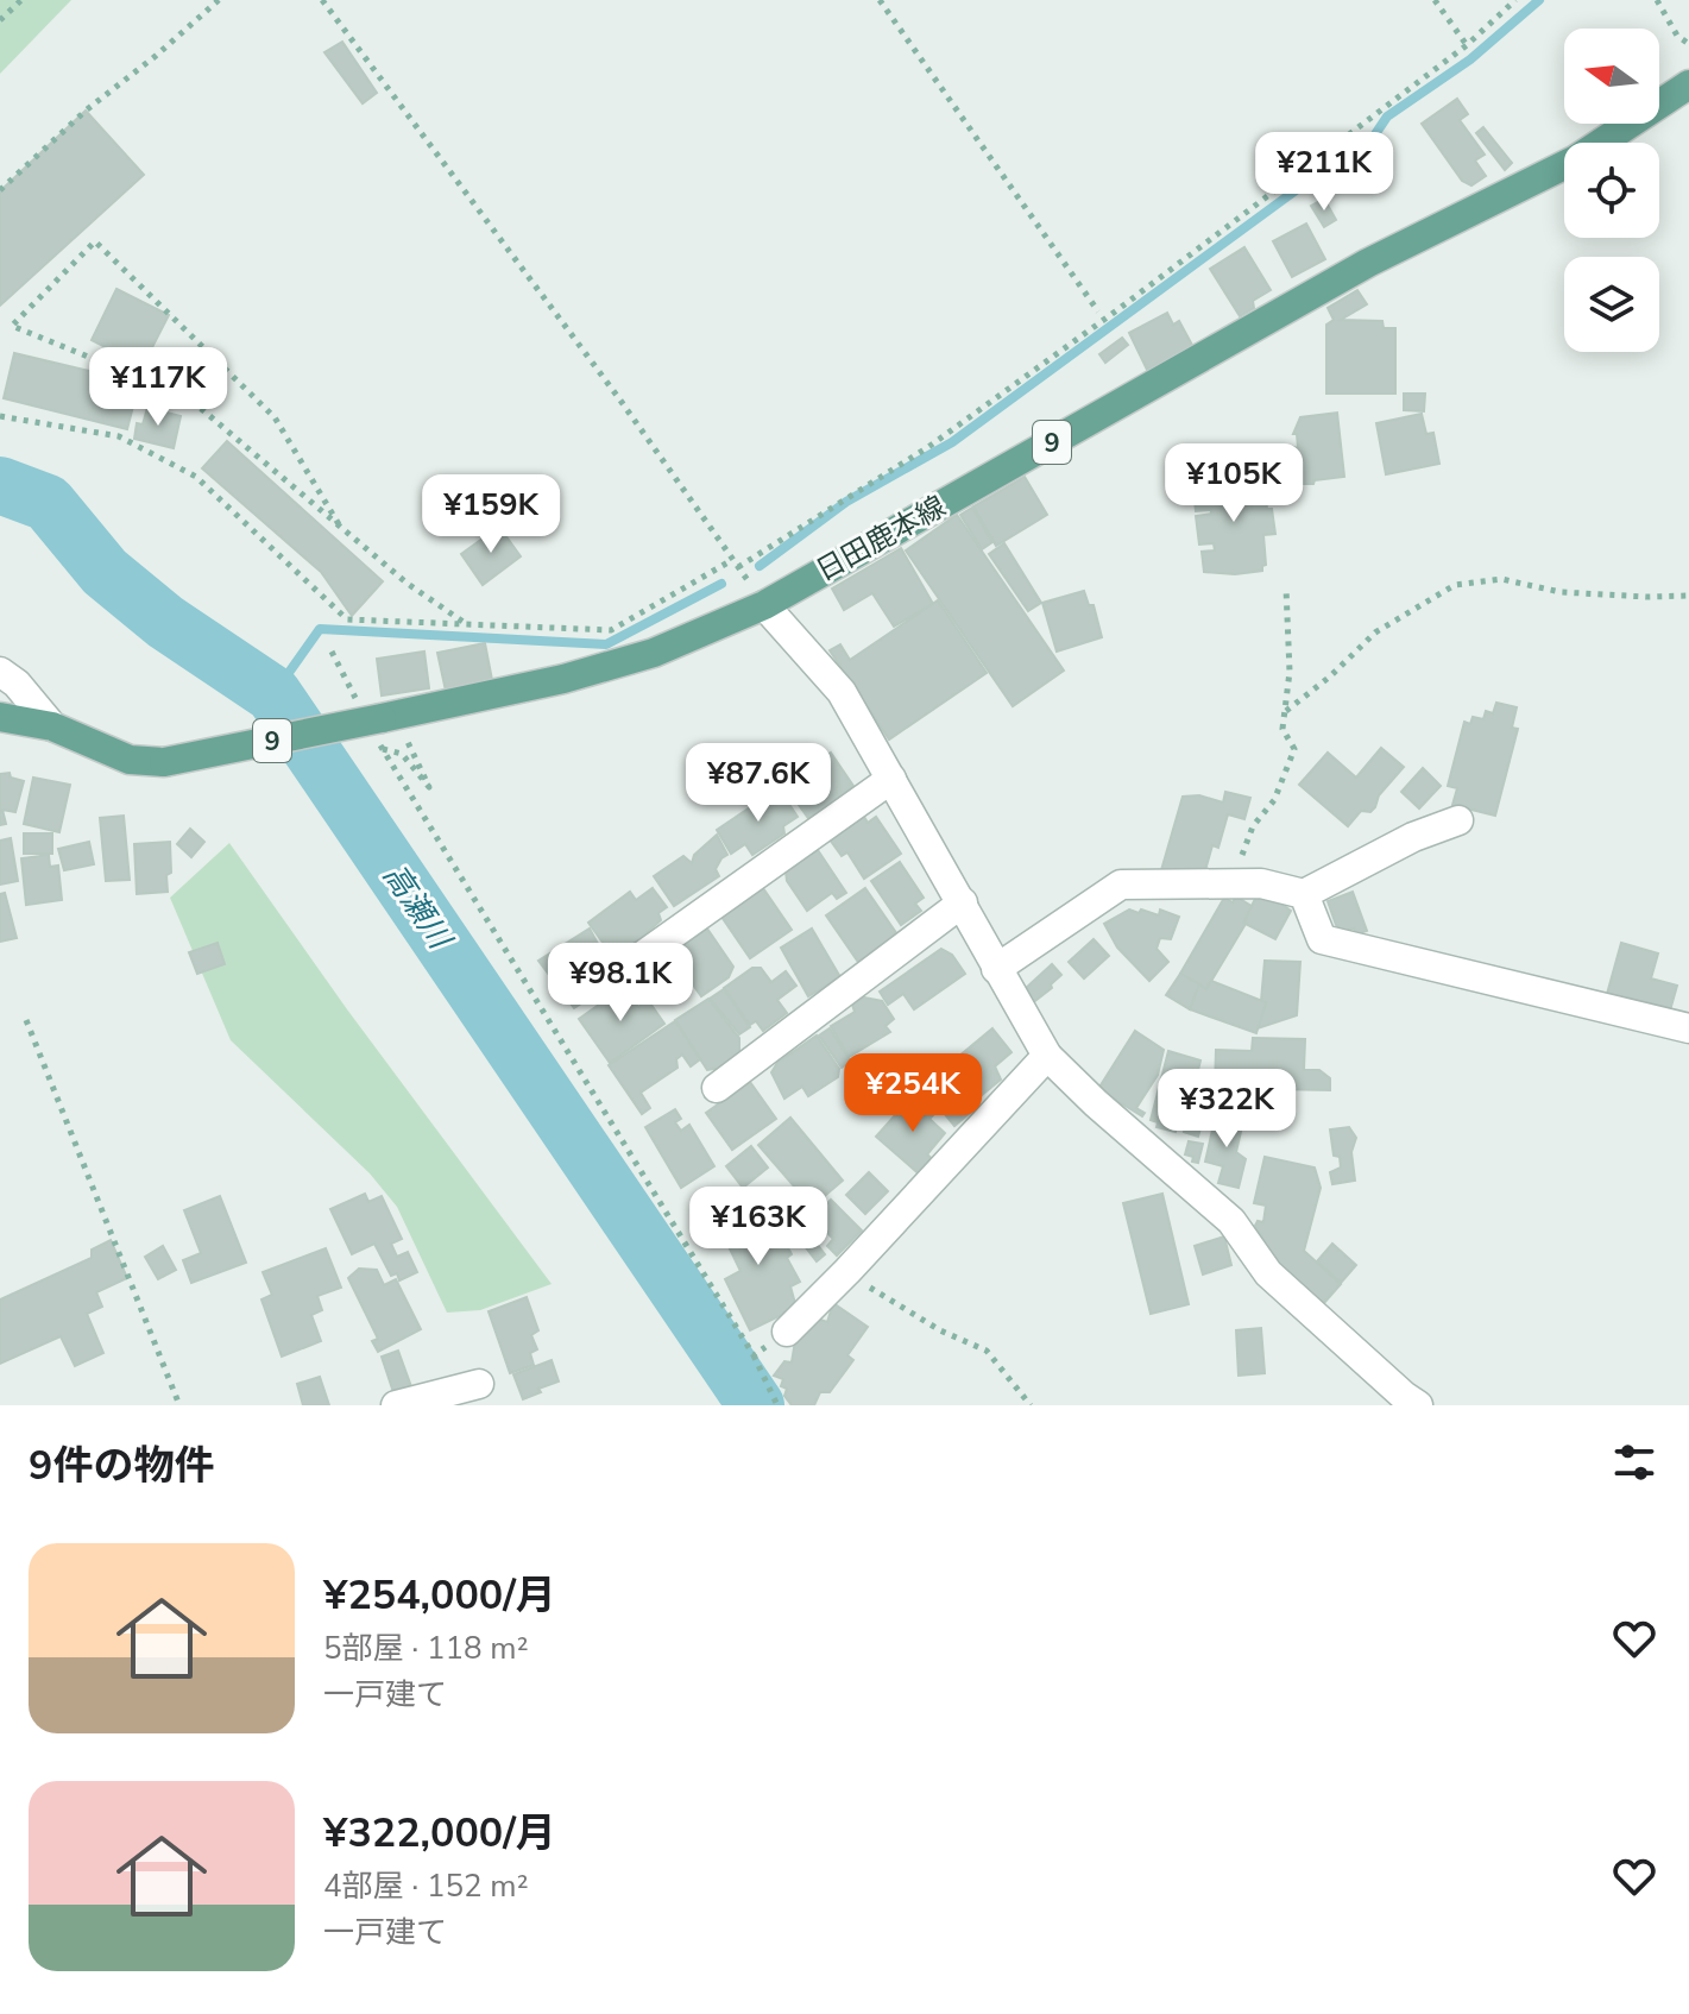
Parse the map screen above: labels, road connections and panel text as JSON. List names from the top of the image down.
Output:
{
  "streets": {
    "main road": ["9", "日田鹿本線"]
  },
  "water": ["高瀬川"],
  "north": "left",
  "page": {
    "price": [
      "¥211K",
      "¥117K",
      "¥105K",
      "¥159K",
      "¥87.6K",
      "¥98.1K",
      "¥254K",
      "¥322K",
      "¥163K"
    ],
    "heading": "9件の物件",
    "list": [
      {
        "name": "¥254,000/月",
        "note": "5部屋 · 118 m² · 一戸建て"
      },
      {
        "name": "¥322,000/月",
        "note": "4部屋 · 152 m² · 一戸建て"
      }
    ]
  }
}
